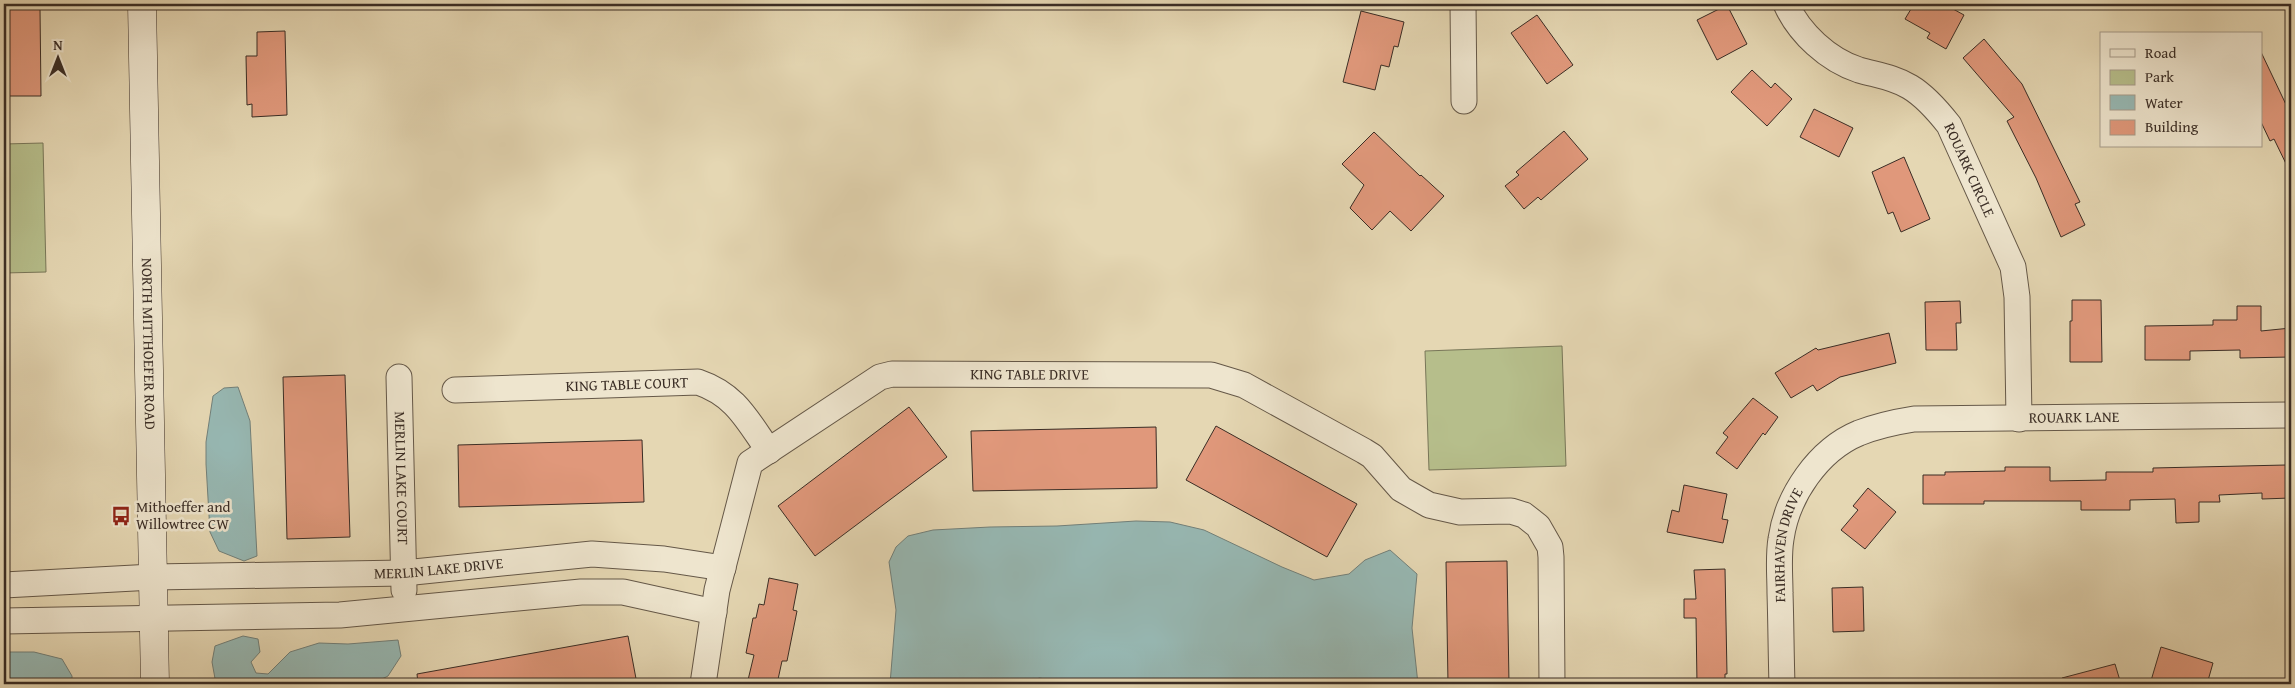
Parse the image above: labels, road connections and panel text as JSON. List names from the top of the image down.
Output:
{
  "streets": {
    "main road": ["NORTH MITTHOEFER ROAD"],
    "street": [
      "ROUARK CIRCLE",
      "KING TABLE DRIVE",
      "KING TABLE COURT",
      "ROUARK LANE",
      "MERLIN LAKE COURT",
      "FAIRHAVEN DRIVE",
      "MERLIN LAKE DRIVE"
    ]
  },
  "crossings": [
    ["ROUARK CIRCLE", "ROUARK LANE"],
    ["NORTH MITTHOEFER ROAD", "MERLIN LAKE DRIVE"],
    ["KING TABLE DRIVE", "KING TABLE COURT"],
    ["KING TABLE DRIVE", "MERLIN LAKE DRIVE"],
    ["ROUARK LANE", "FAIRHAVEN DRIVE"],
    ["MERLIN LAKE COURT", "MERLIN LAKE DRIVE"]
  ],
  "places": {
    "bus stop": ["Mithoeffer and Willowtree CW"]
  },
  "legend": [
    "Road",
    "Park",
    "Water",
    "Building"
  ],
  "north": "top"
}
